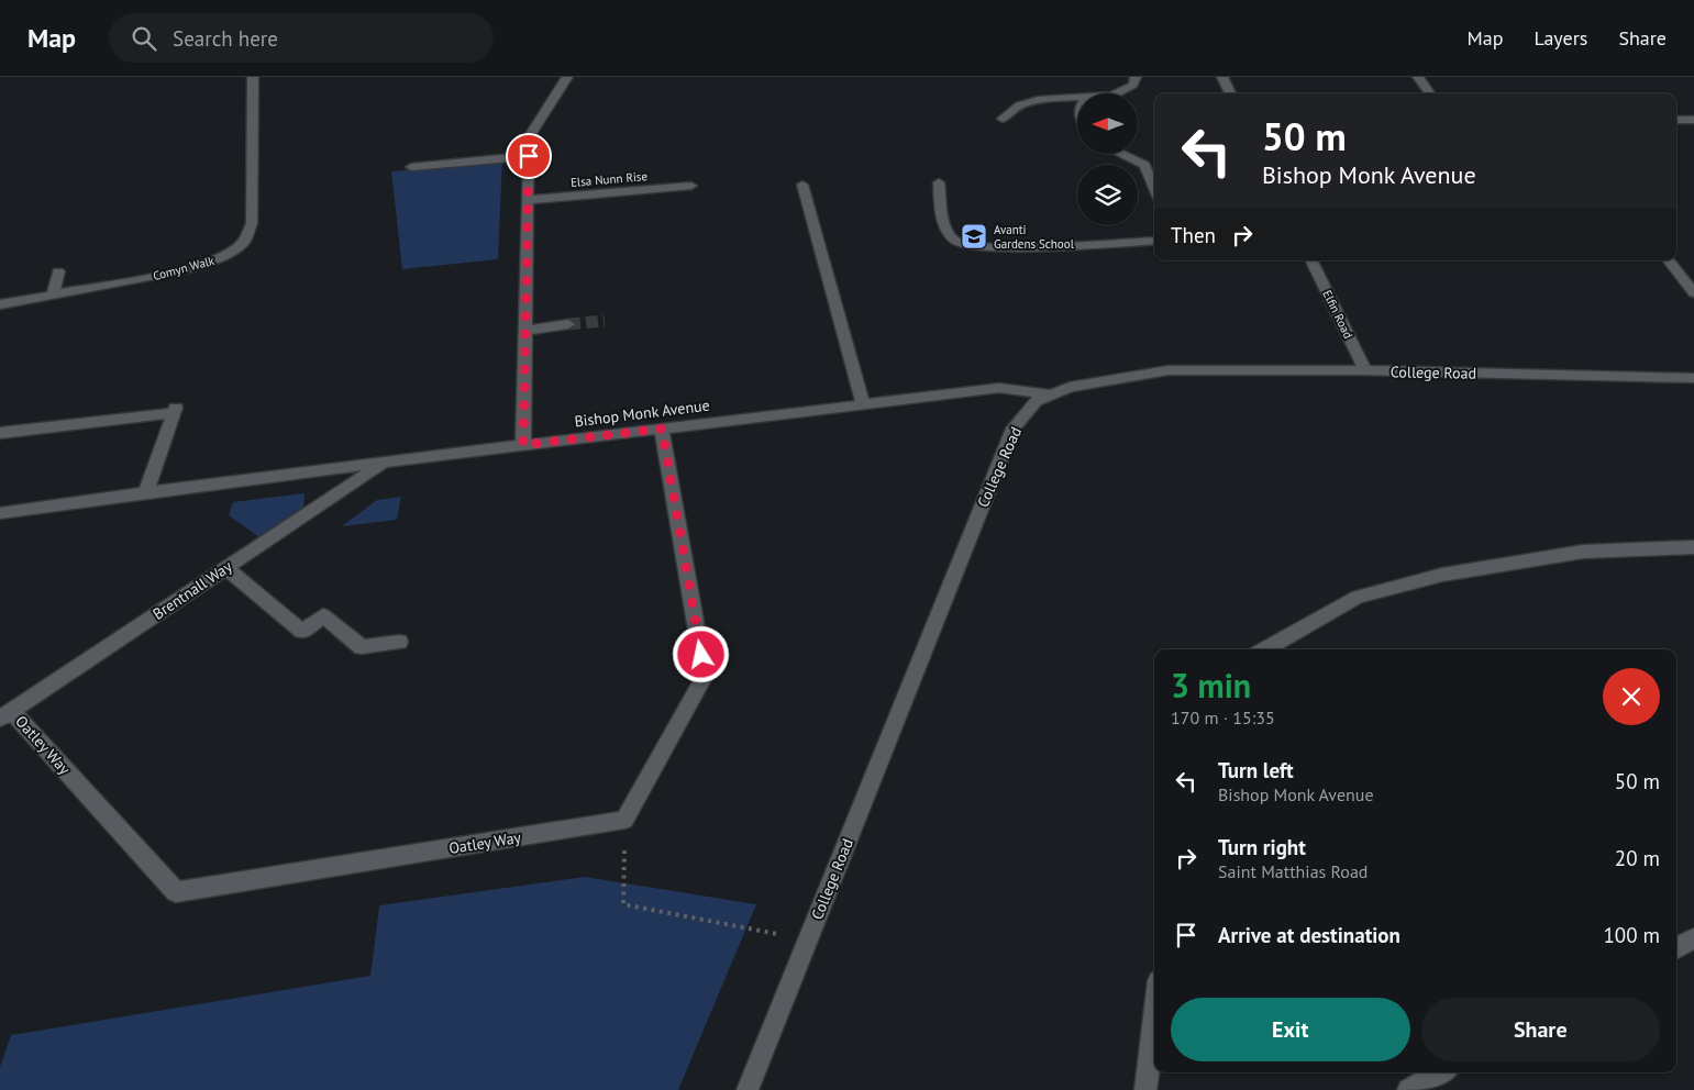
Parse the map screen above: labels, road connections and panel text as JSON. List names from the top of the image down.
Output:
{
  "streets": {
    "street": [
      "Elsa Nunn Rise",
      "Comyn Walk",
      "Elfin Road",
      "College Road",
      "Bishop Monk Avenue",
      "Brentnall Way",
      "Oatley Way"
    ]
  },
  "crossings": [
    ["Elfin Road", "College Road"],
    ["College Road", "Bishop Monk Avenue"],
    ["Bishop Monk Avenue", "Brentnall Way"],
    ["Brentnall Way", "Oatley Way"]
  ],
  "places": {
    "school or university": ["Avanti Gardens School"]
  },
  "north": "left",
  "page": {
    "header": "Map",
    "search": "Search here",
    "nav": ["Map", "Layers", "Share"],
    "turn": ["50 m", "Bishop Monk Avenue"],
    "then": "Then",
    "heading": ["3 min", "170 m · 15:35"],
    "list": [
      {
        "name": "Turn left",
        "note": "Bishop Monk Avenue",
        "value": "50 m"
      },
      {
        "name": "Turn right",
        "note": "Saint Matthias Road",
        "value": "20 m"
      },
      {
        "name": "Arrive at destination",
        "value": "100 m"
      }
    ],
    "buttons": ["Exit", "Share"]
  }
}
